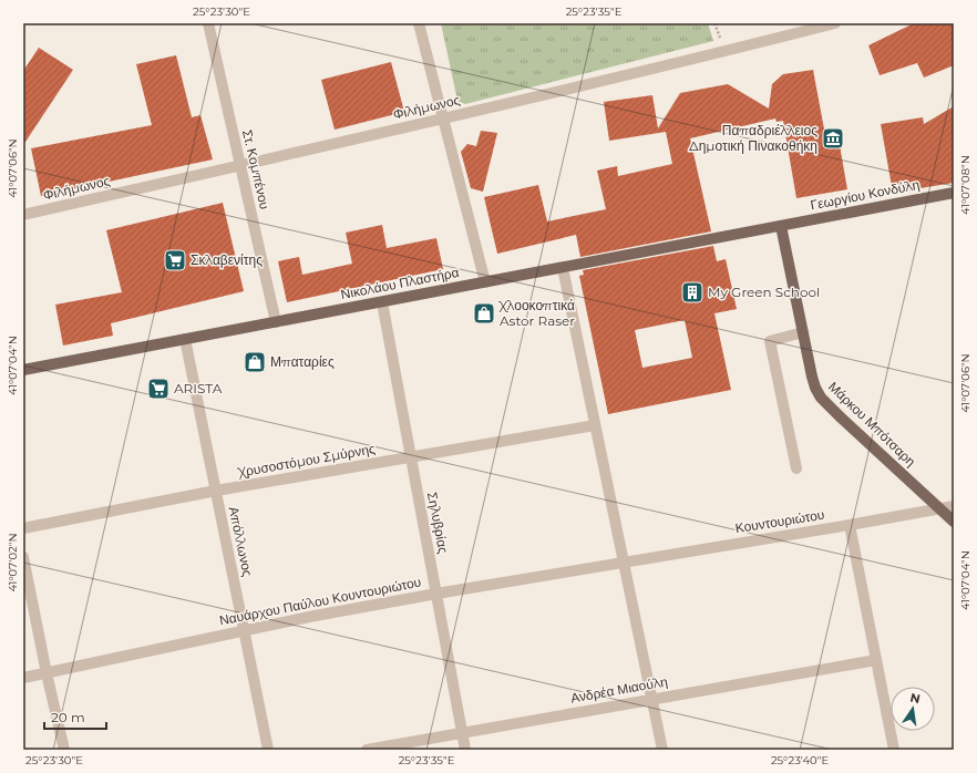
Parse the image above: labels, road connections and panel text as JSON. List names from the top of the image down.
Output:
{
  "streets": {
    "main road": ["Γεωργίου Κονδύλη", "Νικολάου Πλαστήρα", "Μάρκου Μπότσαρη"],
    "street": [
      "Φιλήμωνος",
      "Στ. Κομπένου",
      "Χρυσοστόμου Σμύρνης",
      "Κουντουριώτου",
      "Σηλυβρίας",
      "Απόλλωνος",
      "Ναυάρχου Παύλου Κουντουριώτου",
      "Ανδρέα Μιαούλη"
    ]
  },
  "crossings": [
    ["Φιλήμωνος", "Στ. Κομπένου"],
    ["Στ. Κομπένου", "Νικολάου Πλαστήρα"],
    ["Γεωργίου Κονδύλη", "Νικολάου Πλαστήρα"],
    ["Γεωργίου Κονδύλη", "Μάρκου Μπότσαρη"],
    ["Νικολάου Πλαστήρα", "Μάρκου Μπότσαρη"],
    ["Νικολάου Πλαστήρα", "Σηλυβρίας"],
    ["Νικολάου Πλαστήρα", "Απόλλωνος"],
    ["Μάρκου Μπότσαρη", "Κουντουριώτου"],
    ["Χρυσοστόμου Σμύρνης", "Σηλυβρίας"],
    ["Χρυσοστόμου Σμύρνης", "Απόλλωνος"],
    ["Κουντουριώτου", "Ναυάρχου Παύλου Κουντουριώτου"],
    ["Σηλυβρίας", "Ναυάρχου Παύλου Κουντουριώτου"],
    ["Σηλυβρίας", "Ανδρέα Μιαούλη"],
    ["Απόλλωνος", "Ναυάρχου Παύλου Κουντουριώτου"]
  ],
  "places": {
    "museum": ["Παπαδριέλλειος Δημοτική Πινακοθήκη"],
    "supermarket": ["Σκλαβενίτης", "ARISTA"],
    "building": ["My Green School"],
    "shop": ["Χλοοκοπτικά Astor Raser", "Μπαταρίες"]
  },
  "scale_bar": "20 m",
  "north": "top",
  "coordinates": [
    "25°23'30\"E",
    "25°23'35\"E",
    "41°07'06\"N",
    "41°07'08\"N",
    "41°07'04\"N",
    "41°07'02\"N",
    "25°23'40\"E"
  ]
}
